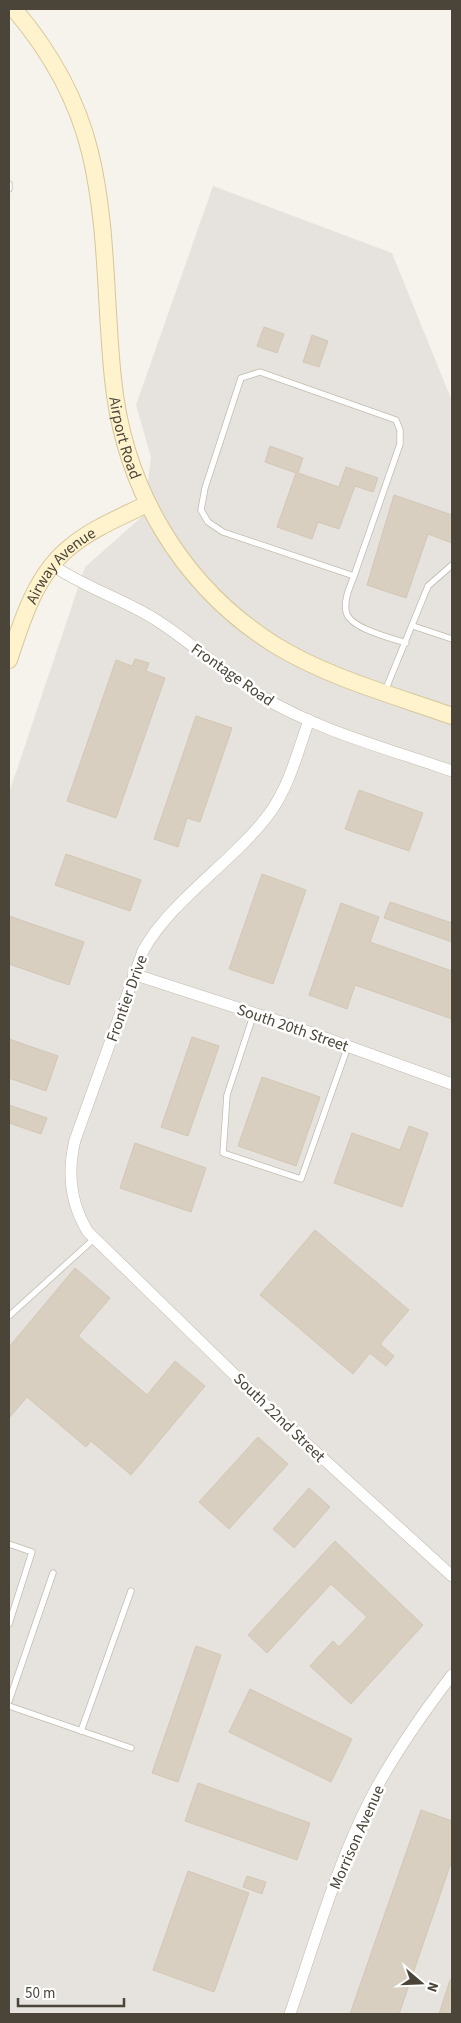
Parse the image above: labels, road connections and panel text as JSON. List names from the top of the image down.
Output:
{
  "streets": {
    "main road": ["Airport Road", "Airway Avenue"],
    "street": [
      "Frontage Road",
      "Frontier Drive",
      "South 20th Street",
      "South 22nd Street",
      "Morrison Avenue"
    ]
  },
  "crossings": [
    ["Airport Road", "Airway Avenue"],
    ["Airway Avenue", "Frontage Road"],
    ["Frontage Road", "Frontier Drive"],
    ["Frontier Drive", "South 20th Street"],
    ["Frontier Drive", "South 22nd Street"]
  ],
  "scale_bar": "50 m",
  "north": "right"
}
